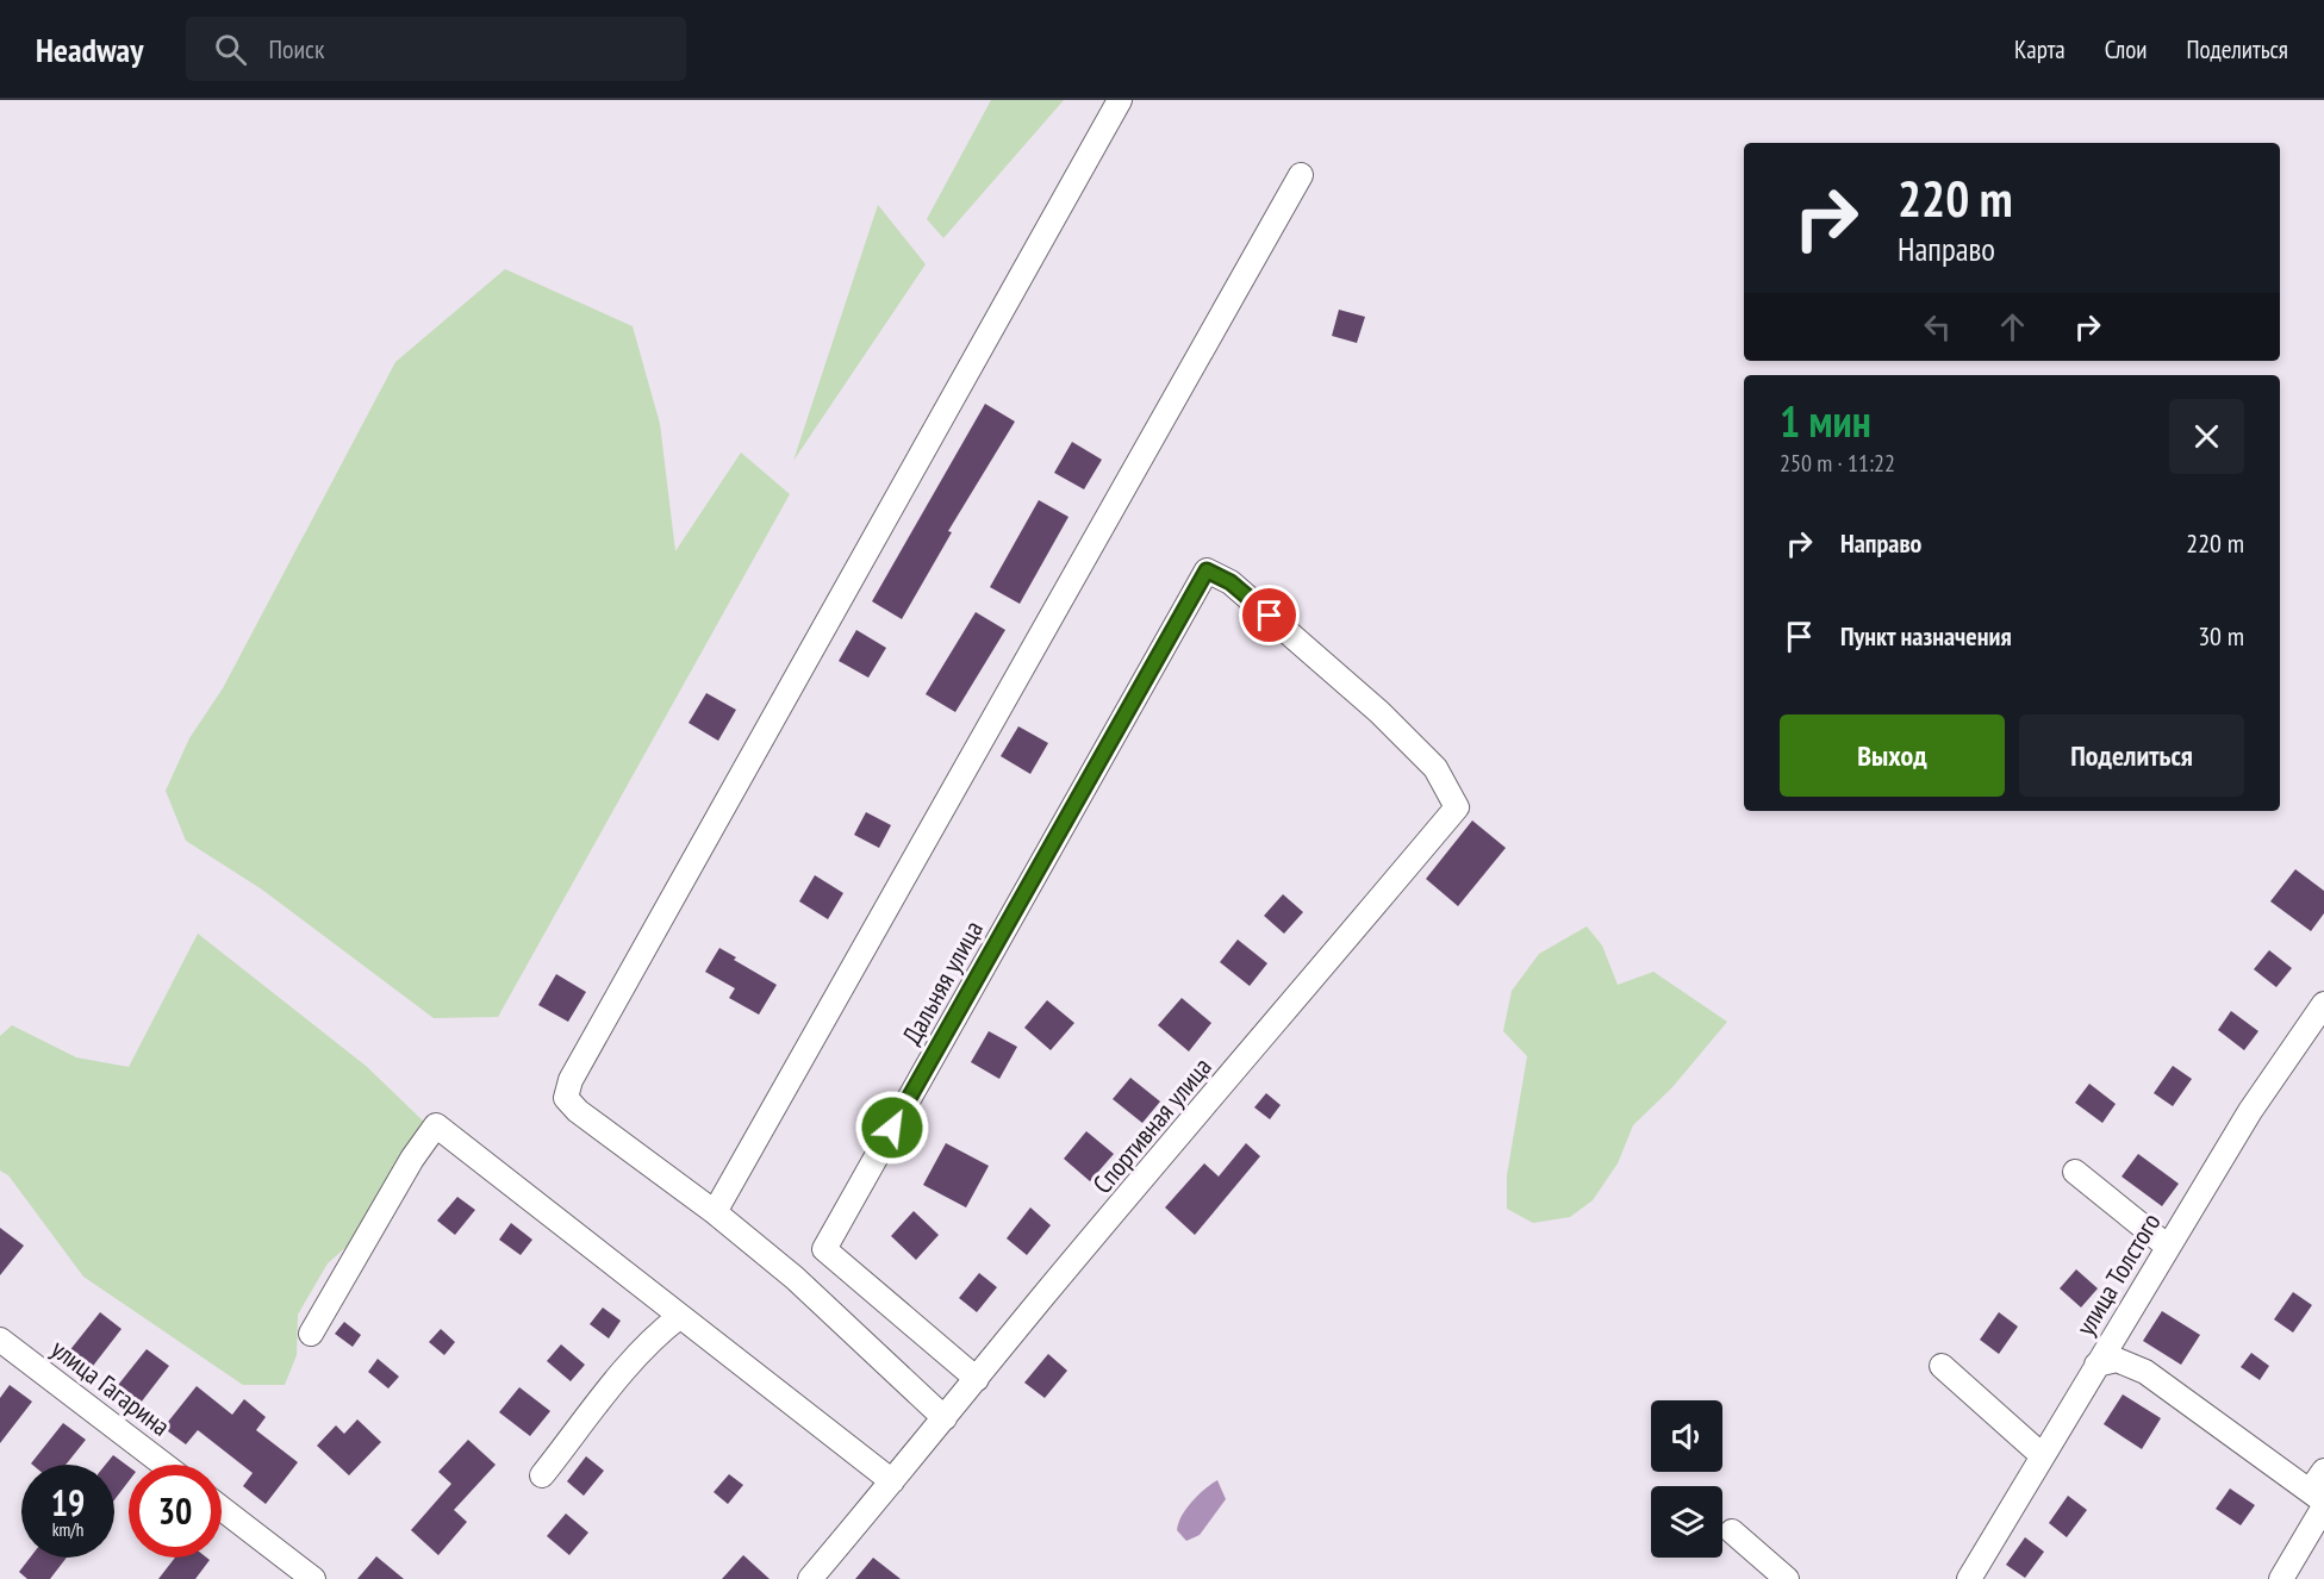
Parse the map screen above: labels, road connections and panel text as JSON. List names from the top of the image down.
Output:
{
  "streets": {
    "street": [
      "Дальняя улица",
      "Спортивная улица",
      "улица Толстого",
      "улица Гагарина"
    ]
  },
  "crossings": [
    ["Дальняя улица", "Спортивная улица"]
  ],
  "page": {
    "header": "Headway",
    "search": "Поиск",
    "nav": ["Карта", "Слои", "Поделиться"],
    "turn": ["220 m", "Направо"],
    "heading": ["1 мин", "250 m · 11:22"],
    "list": [
      {
        "name": "Направо",
        "value": "220 m"
      },
      {
        "name": "Пункт назначения",
        "value": "30 m"
      }
    ],
    "buttons": ["Выход", "Поделиться"],
    "speed": "19 km/h",
    "limit": "30"
  }
}
